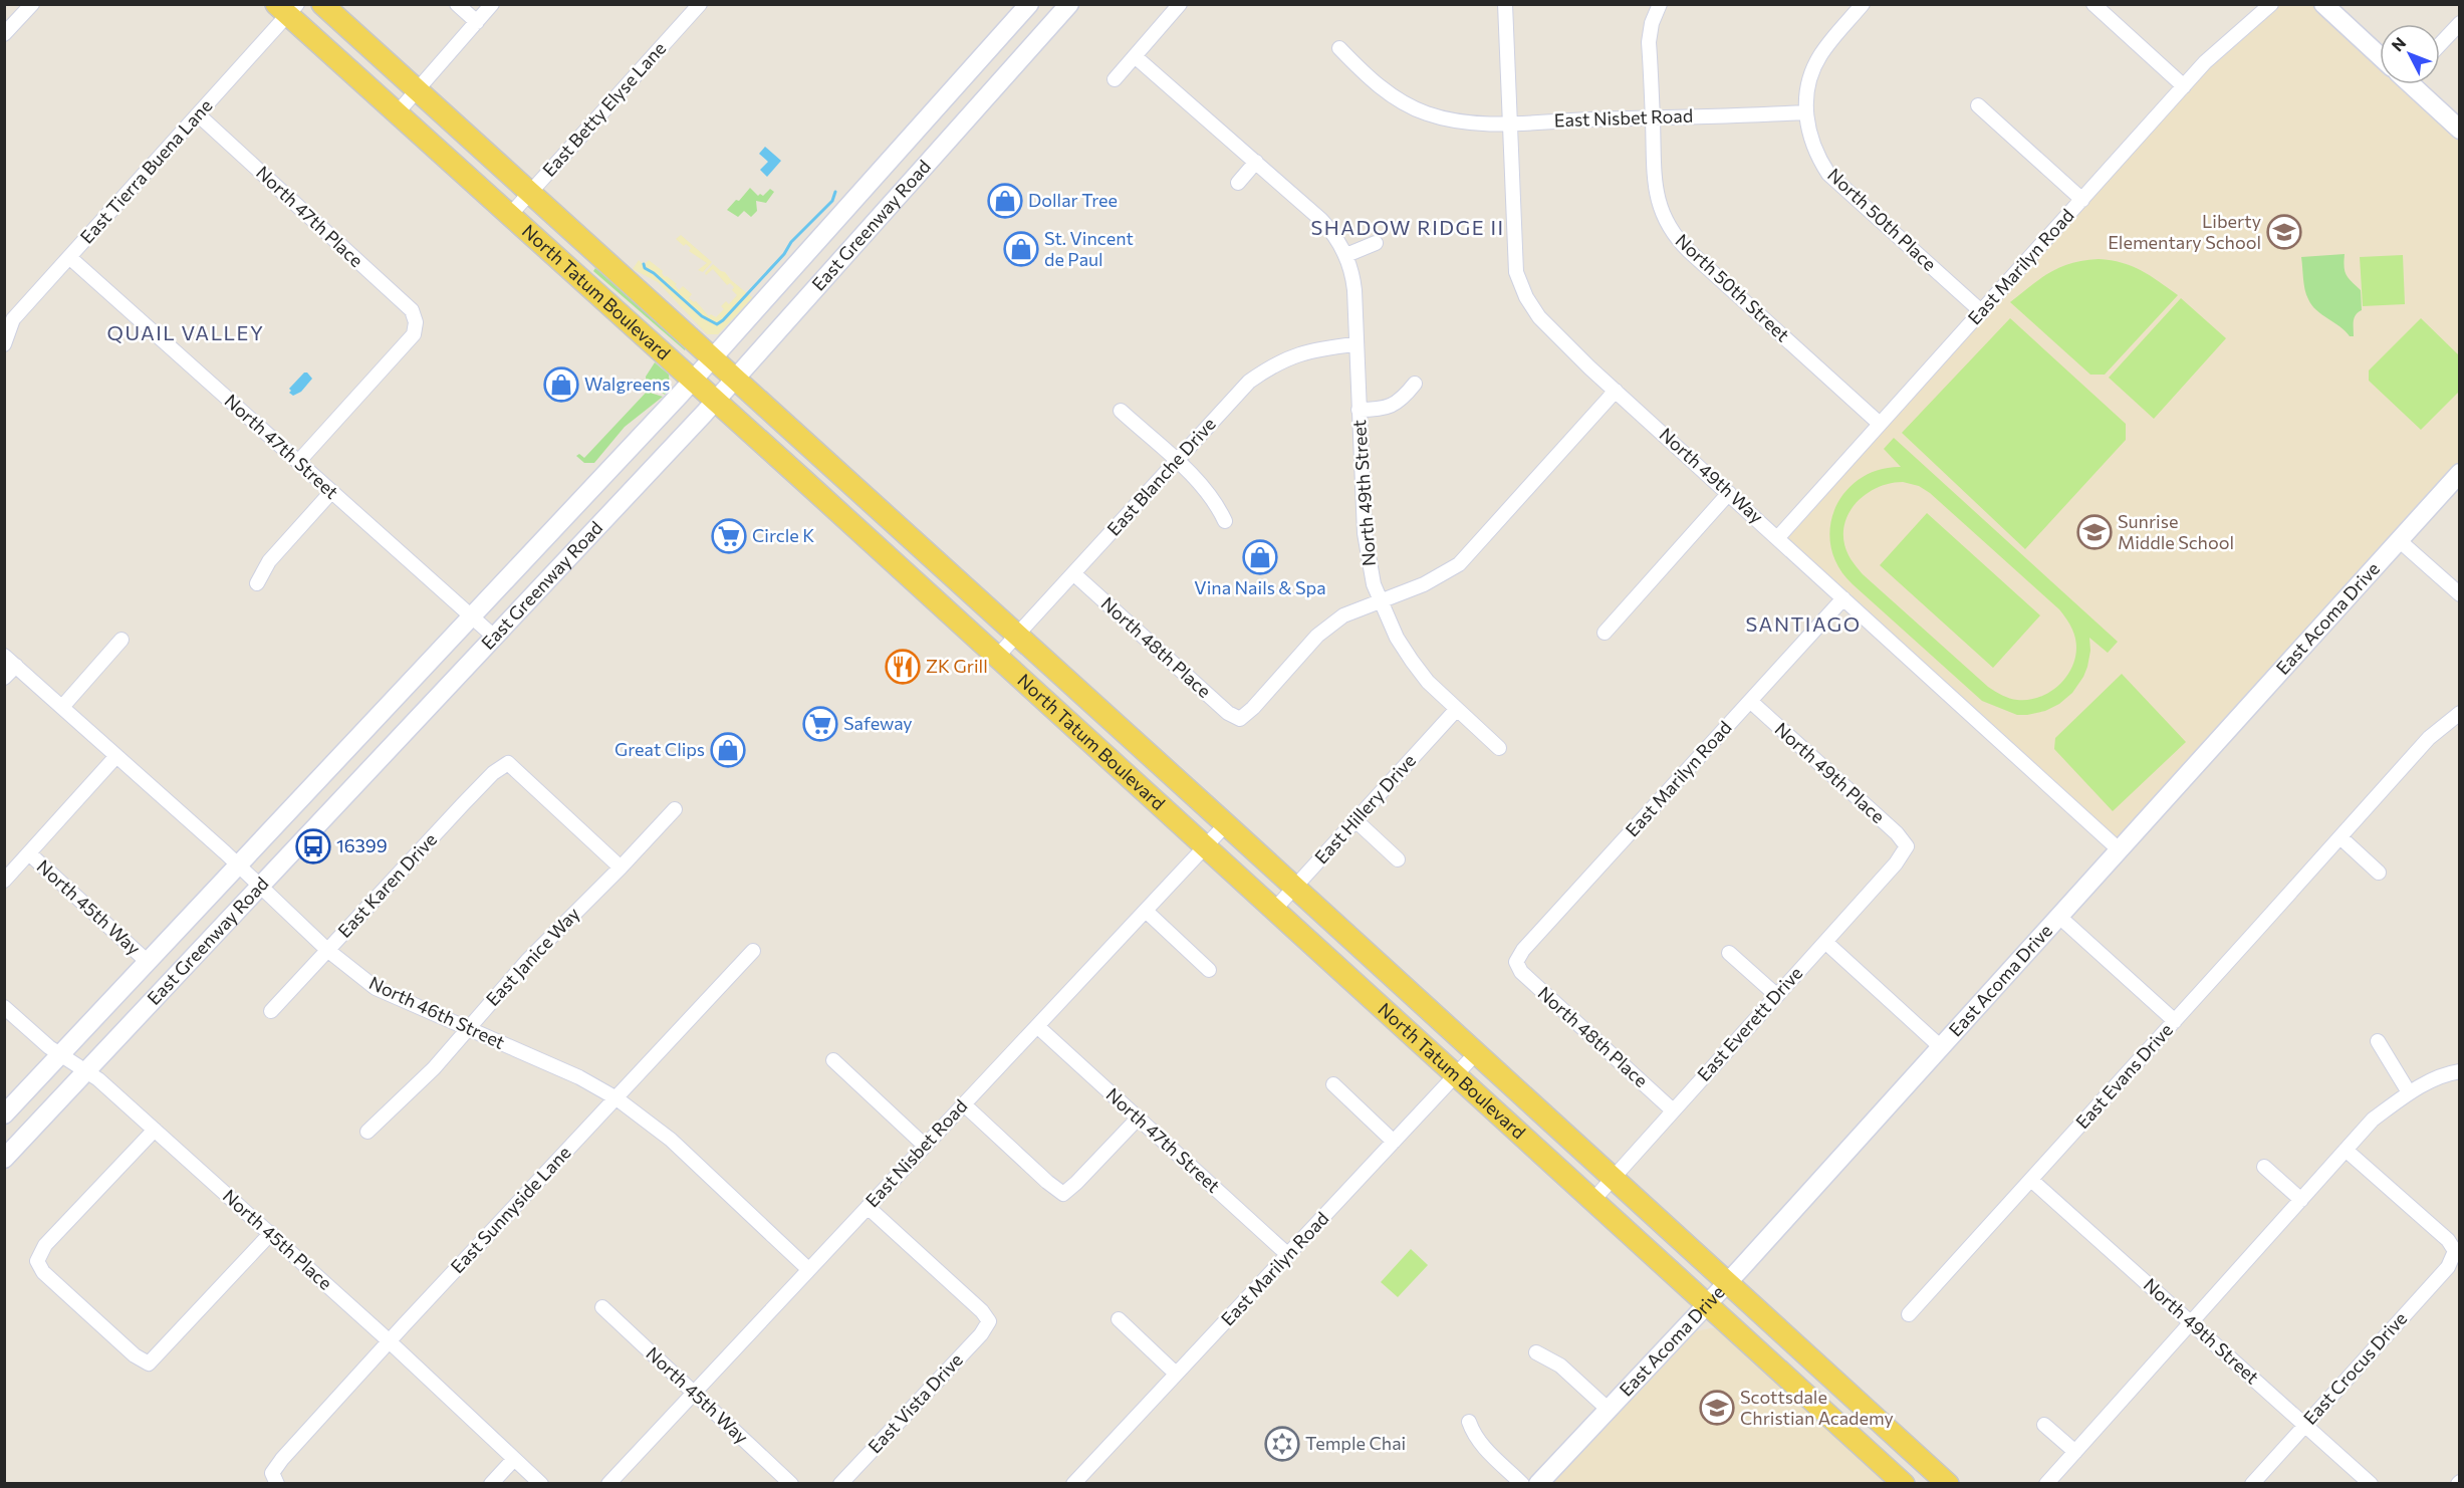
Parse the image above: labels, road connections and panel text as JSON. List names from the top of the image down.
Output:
{
  "streets": {
    "main road": ["East Greenway Road", "North Tatum Boulevard", "East Acoma Drive"],
    "street": [
      "East Betty Elyse Lane",
      "East Nisbet Road",
      "East Tierra Buena Lane",
      "North 47th Place",
      "North 50th Place",
      "East Marilyn Road",
      "North 50th Street",
      "North 47th Street",
      "North 49th Way",
      "East Blanche Drive",
      "North 49th Street",
      "North 48th Place",
      "North 49th Place",
      "East Hillery Drive",
      "East Karen Drive",
      "North 45th Way",
      "East Janice Way",
      "North 46th Street",
      "East Everett Drive",
      "East Evans Drive",
      "East Sunnyside Lane",
      "North 45th Place",
      "East Crocus Drive",
      "East Vista Drive"
    ]
  },
  "crossings": [
    ["East Betty Elyse Lane", "North Tatum Boulevard"],
    ["East Nisbet Road", "North 50th Place"],
    ["East Nisbet Road", "North 50th Street"],
    ["East Nisbet Road", "North Tatum Boulevard"],
    ["East Nisbet Road", "North 47th Street"],
    ["East Nisbet Road", "North 49th Way"],
    ["East Nisbet Road", "North 45th Way"],
    ["East Nisbet Road", "North 46th Street"],
    ["East Nisbet Road", "East Vista Drive"],
    ["East Tierra Buena Lane", "North 47th Place"],
    ["East Tierra Buena Lane", "North Tatum Boulevard"],
    ["East Tierra Buena Lane", "North 47th Street"],
    ["North 47th Place", "North 47th Street"],
    ["North 50th Place", "East Marilyn Road"],
    ["East Greenway Road", "North Tatum Boulevard"],
    ["East Greenway Road", "North 47th Street"],
    ["East Greenway Road", "North 45th Way"],
    ["East Greenway Road", "North 46th Street"],
    ["East Greenway Road", "North 45th Place"],
    ["East Marilyn Road", "North 50th Street"],
    ["East Marilyn Road", "North Tatum Boulevard"],
    ["East Marilyn Road", "North 47th Street"],
    ["East Marilyn Road", "North 49th Way"],
    ["East Marilyn Road", "North 48th Place"],
    ["East Marilyn Road", "North 49th Place"],
    ["North Tatum Boulevard", "East Blanche Drive"],
    ["North Tatum Boulevard", "East Acoma Drive"],
    ["North Tatum Boulevard", "East Hillery Drive"],
    ["North Tatum Boulevard", "East Everett Drive"],
    ["North 49th Way", "East Acoma Drive"],
    ["East Blanche Drive", "North 49th Street"],
    ["East Blanche Drive", "North 48th Place"],
    ["North 49th Street", "North 48th Place"],
    ["North 49th Street", "East Hillery Drive"],
    ["North 49th Street", "East Evans Drive"],
    ["North 49th Street", "East Crocus Drive"],
    ["North 48th Place", "East Everett Drive"],
    ["North 49th Place", "East Everett Drive"],
    ["East Karen Drive", "East Janice Way"],
    ["East Karen Drive", "North 46th Street"],
    ["East Janice Way", "North 46th Street"],
    ["North 46th Street", "East Sunnyside Lane"],
    ["East Sunnyside Lane", "North 45th Place"]
  ],
  "districts": ["SHADOW RIDGE II", "QUAIL VALLEY", "SANTIAGO"],
  "places": {
    "shop": [
      "Dollar Tree",
      "St. Vincent de Paul",
      "Walgreens",
      "Vina Nails & Spa",
      "Great Clips"
    ],
    "school or university": ["Liberty Elementary School", "Sunrise Middle School", "Scottsdale Christian Academy"],
    "supermarket": ["Circle K", "Safeway"],
    "restaurant": ["ZK Grill"],
    "bus stop": ["16399"],
    "synagogue": ["Temple Chai"]
  },
  "north": "top left"
}
